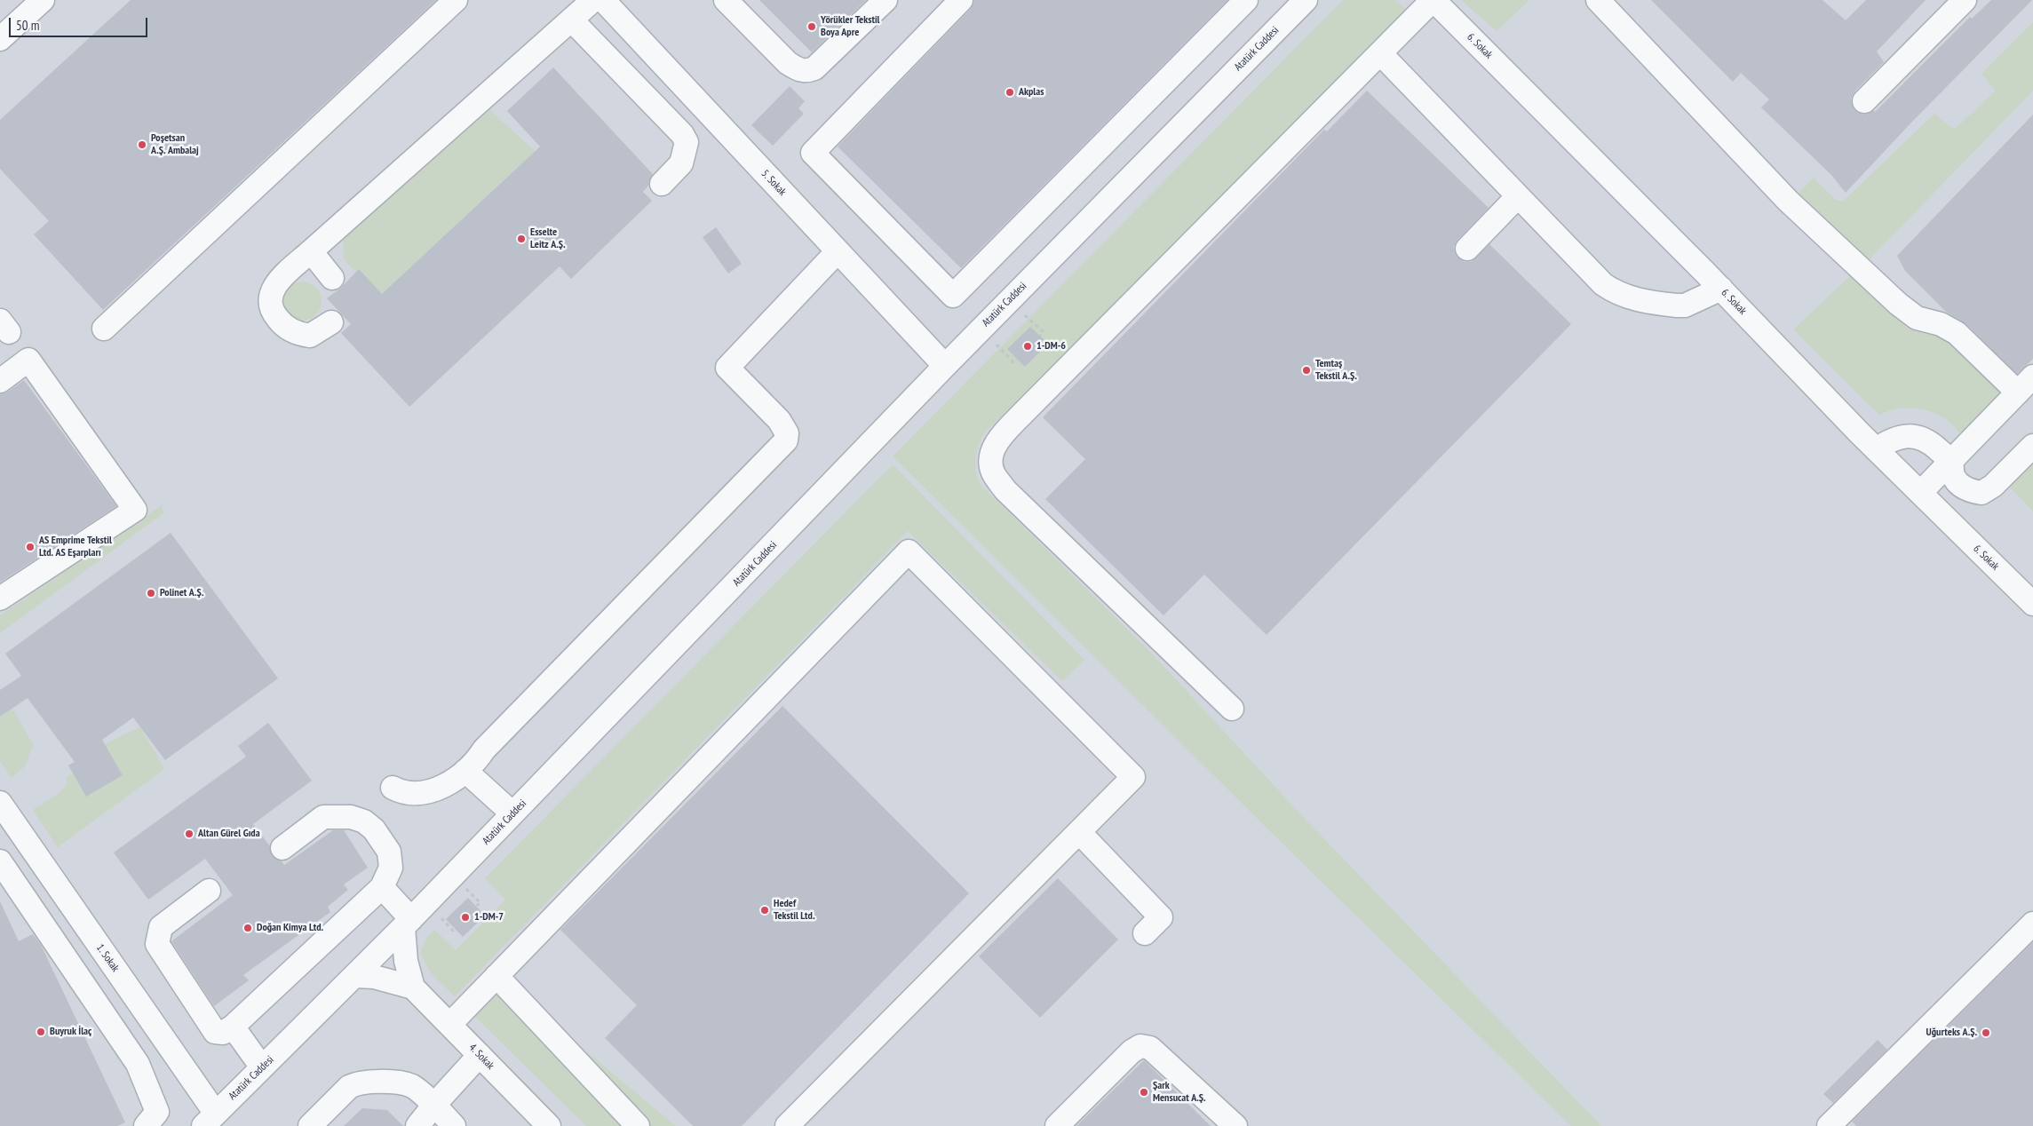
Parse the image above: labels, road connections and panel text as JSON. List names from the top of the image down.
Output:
{
  "streets": {
    "street": [
      "6. Sokak",
      "Atatürk Caddesi",
      "5. Sokak",
      "1. Sokak",
      "4. Sokak"
    ]
  },
  "crossings": [
    ["Atatürk Caddesi", "5. Sokak"],
    ["Atatürk Caddesi", "1. Sokak"]
  ],
  "places": [
    "Yörükler Tekstil Boya Apre",
    "Akplas",
    "Poşetsan A.Ş. Ambalaj",
    "Esselte Leitz A.Ş.",
    "1-DM-6",
    "Temtaş Tekstil A.Ş.",
    "AS Emprime Tekstil Ltd. AS Eşarpları",
    "Polinet A.Ş.",
    "Altan Gürel Gıda",
    "Hedef Tekstil Ltd.",
    "1-DM-7",
    "Doğan Kimya Ltd.",
    "Buyruk İlaç",
    "Uğurteks A.Ş.",
    "Şark Mensucat A.Ş."
  ],
  "scale_bar": "50 m"
}
